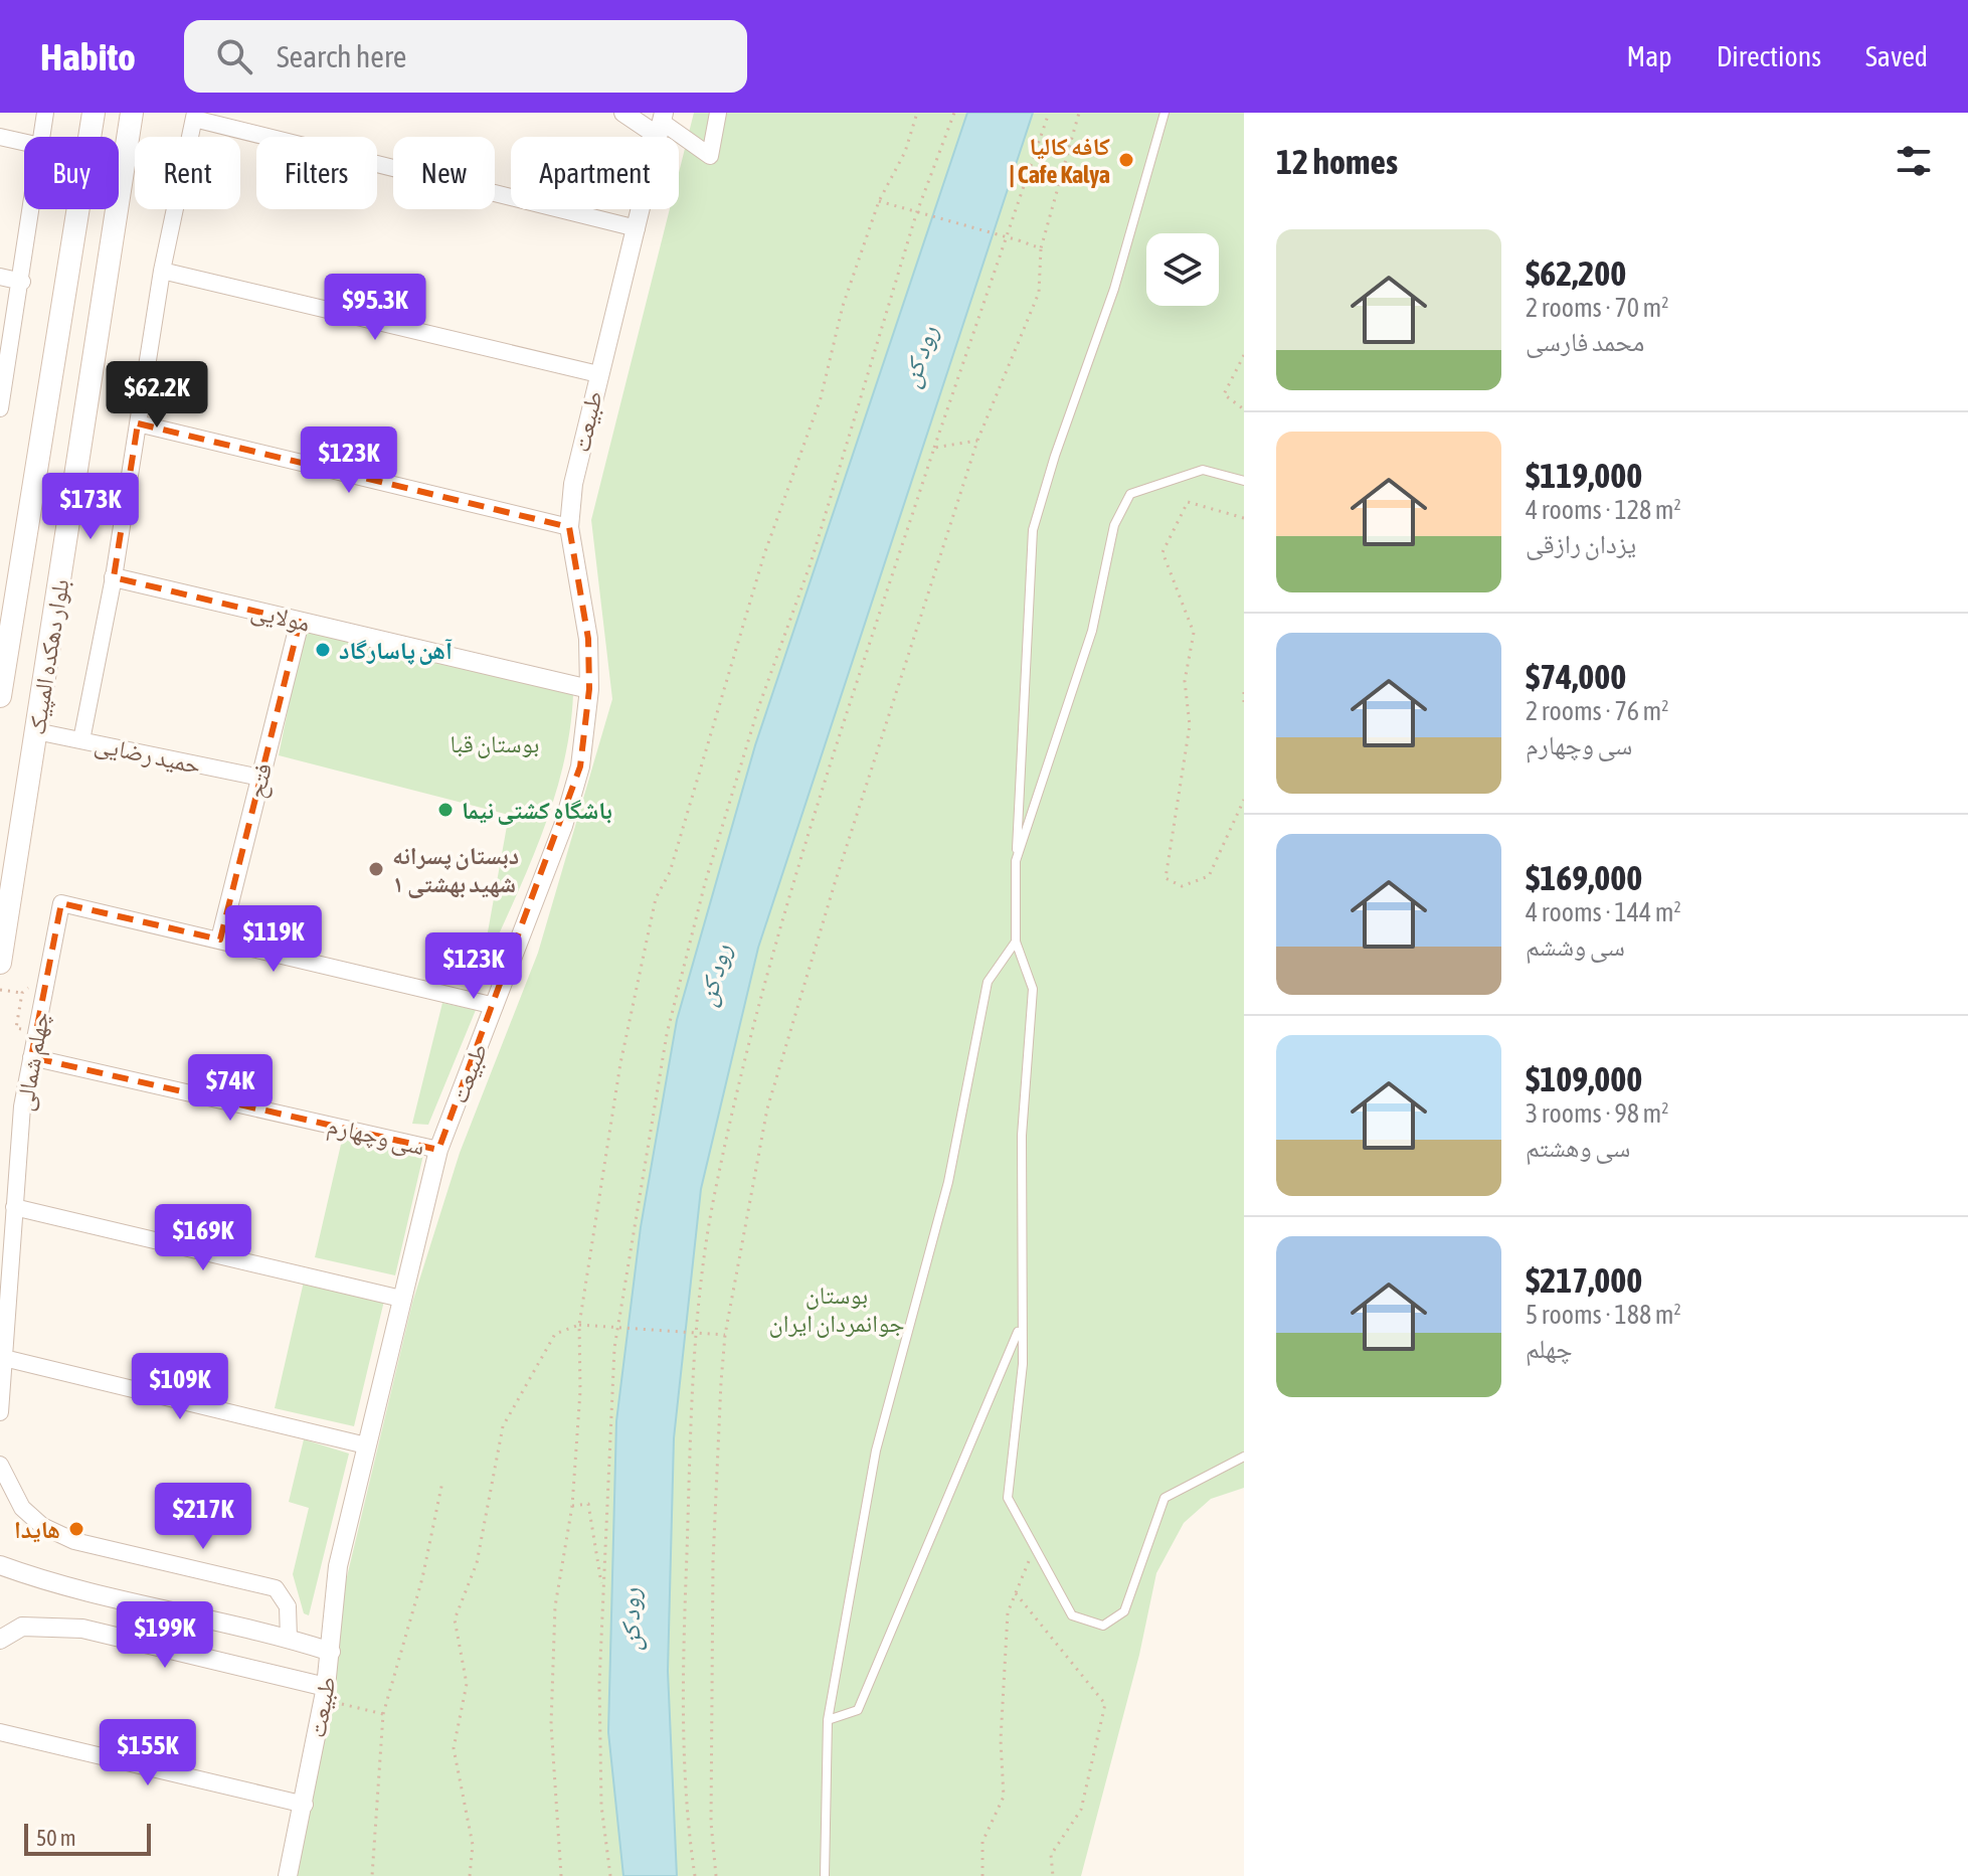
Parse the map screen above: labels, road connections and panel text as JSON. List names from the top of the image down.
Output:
{
  "streets": {
    "main road": ["بلوار دهکده المپیک"],
    "street": [
      "طبیعت",
      "مولایی",
      "حمید رضایی",
      "فتح",
      "چهلم شمالی",
      "سی وچهارم"
    ]
  },
  "crossings": [
    ["طبیعت", "مولایی"],
    ["طبیعت", "سی وچهارم"],
    ["مولایی", "فتح"],
    ["بلوار دهکده المپیک", "حمید رضایی"],
    ["حمید رضایی", "فتح"],
    ["فتح", "چهلم شمالی"],
    ["چهلم شمالی", "سی وچهارم"]
  ],
  "water": ["رود کن"],
  "parks": ["بوستان قبا", "بوستان جوانمردان ایران"],
  "places": [
    "کافه کالیا | Cafe Kalya",
    "آهن پاسارگاد",
    "باشگاه کشتی نیما",
    "دبستان پسرانه شهید بهشتی ۱",
    "هایدا"
  ],
  "scale_bar": "50 m",
  "page": {
    "header": "Habito",
    "search": "Search here",
    "nav": ["Map", "Directions", "Saved"],
    "heading": "12 homes",
    "chip": [
      "Buy",
      "Rent",
      "Filters",
      "New",
      "Apartment"
    ],
    "list": [
      {
        "name": "$62,200",
        "note": "2 rooms · 70 m² · محمد فارسی"
      },
      {
        "name": "$119,000",
        "note": "4 rooms · 128 m² · یزدان رازقی"
      },
      {
        "name": "$74,000",
        "note": "2 rooms · 76 m² · سی وچهارم"
      },
      {
        "name": "$169,000",
        "note": "4 rooms · 144 m² · سی وششم"
      },
      {
        "name": "$109,000",
        "note": "3 rooms · 98 m² · سی وهشتم"
      },
      {
        "name": "$217,000",
        "note": "5 rooms · 188 m² · چهلم"
      }
    ],
    "price": [
      "$95.3K",
      "$62.2K",
      "$123K",
      "$173K",
      "$119K",
      "$123K",
      "$74K",
      "$169K",
      "$109K",
      "$217K",
      "$199K",
      "$155K"
    ],
    "scale": "50 m"
  }
}
